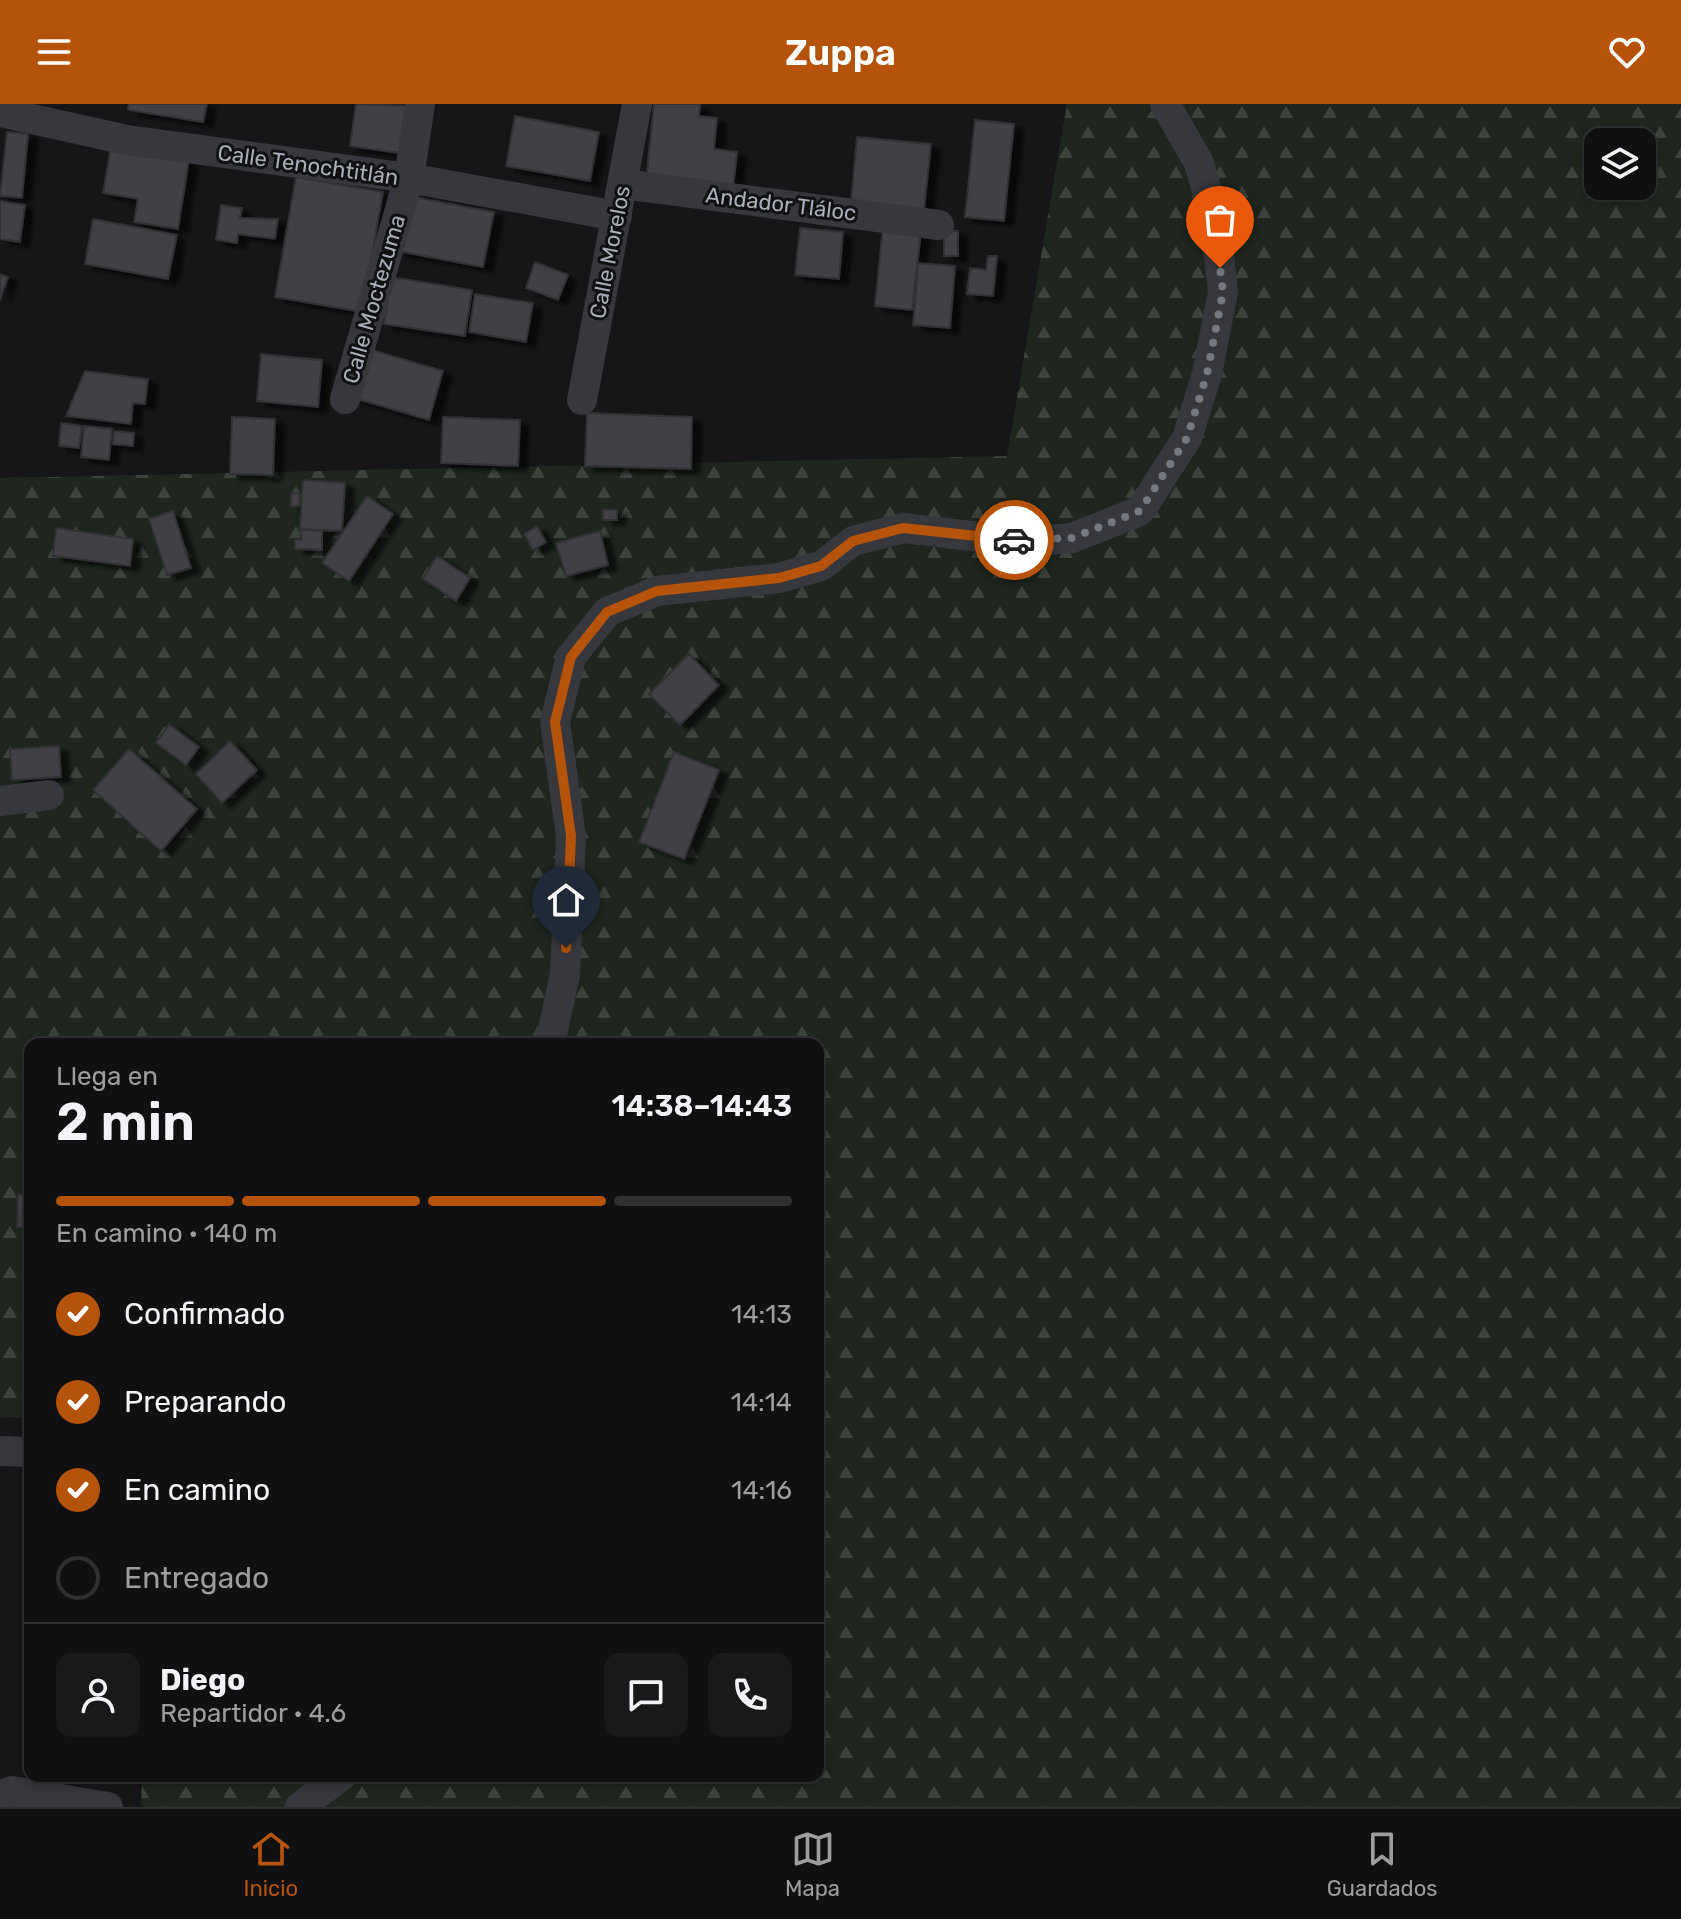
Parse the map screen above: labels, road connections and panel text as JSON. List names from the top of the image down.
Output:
{
  "streets": {
    "street": [
      "Calle Tenochtitlán",
      "Andador Tláloc",
      "Calle Morelos",
      "Calle Moctezuma"
    ]
  },
  "crossings": [
    ["Calle Tenochtitlán", "Calle Morelos"],
    ["Calle Tenochtitlán", "Calle Moctezuma"],
    ["Andador Tláloc", "Calle Morelos"]
  ],
  "page": {
    "header": "Zuppa",
    "heading": ["2 min", "Llega en", "14:38–14:43"],
    "panel": ["Diego", "Repartidor · 4.6"],
    "bar": "En camino · 140 m",
    "list": [
      ["Confirmado", "14:13"],
      ["Preparando", "14:14"],
      ["En camino", "14:16"],
      "Entregado"
    ],
    "tabs": ["Inicio", "Mapa", "Guardados"]
  }
}
